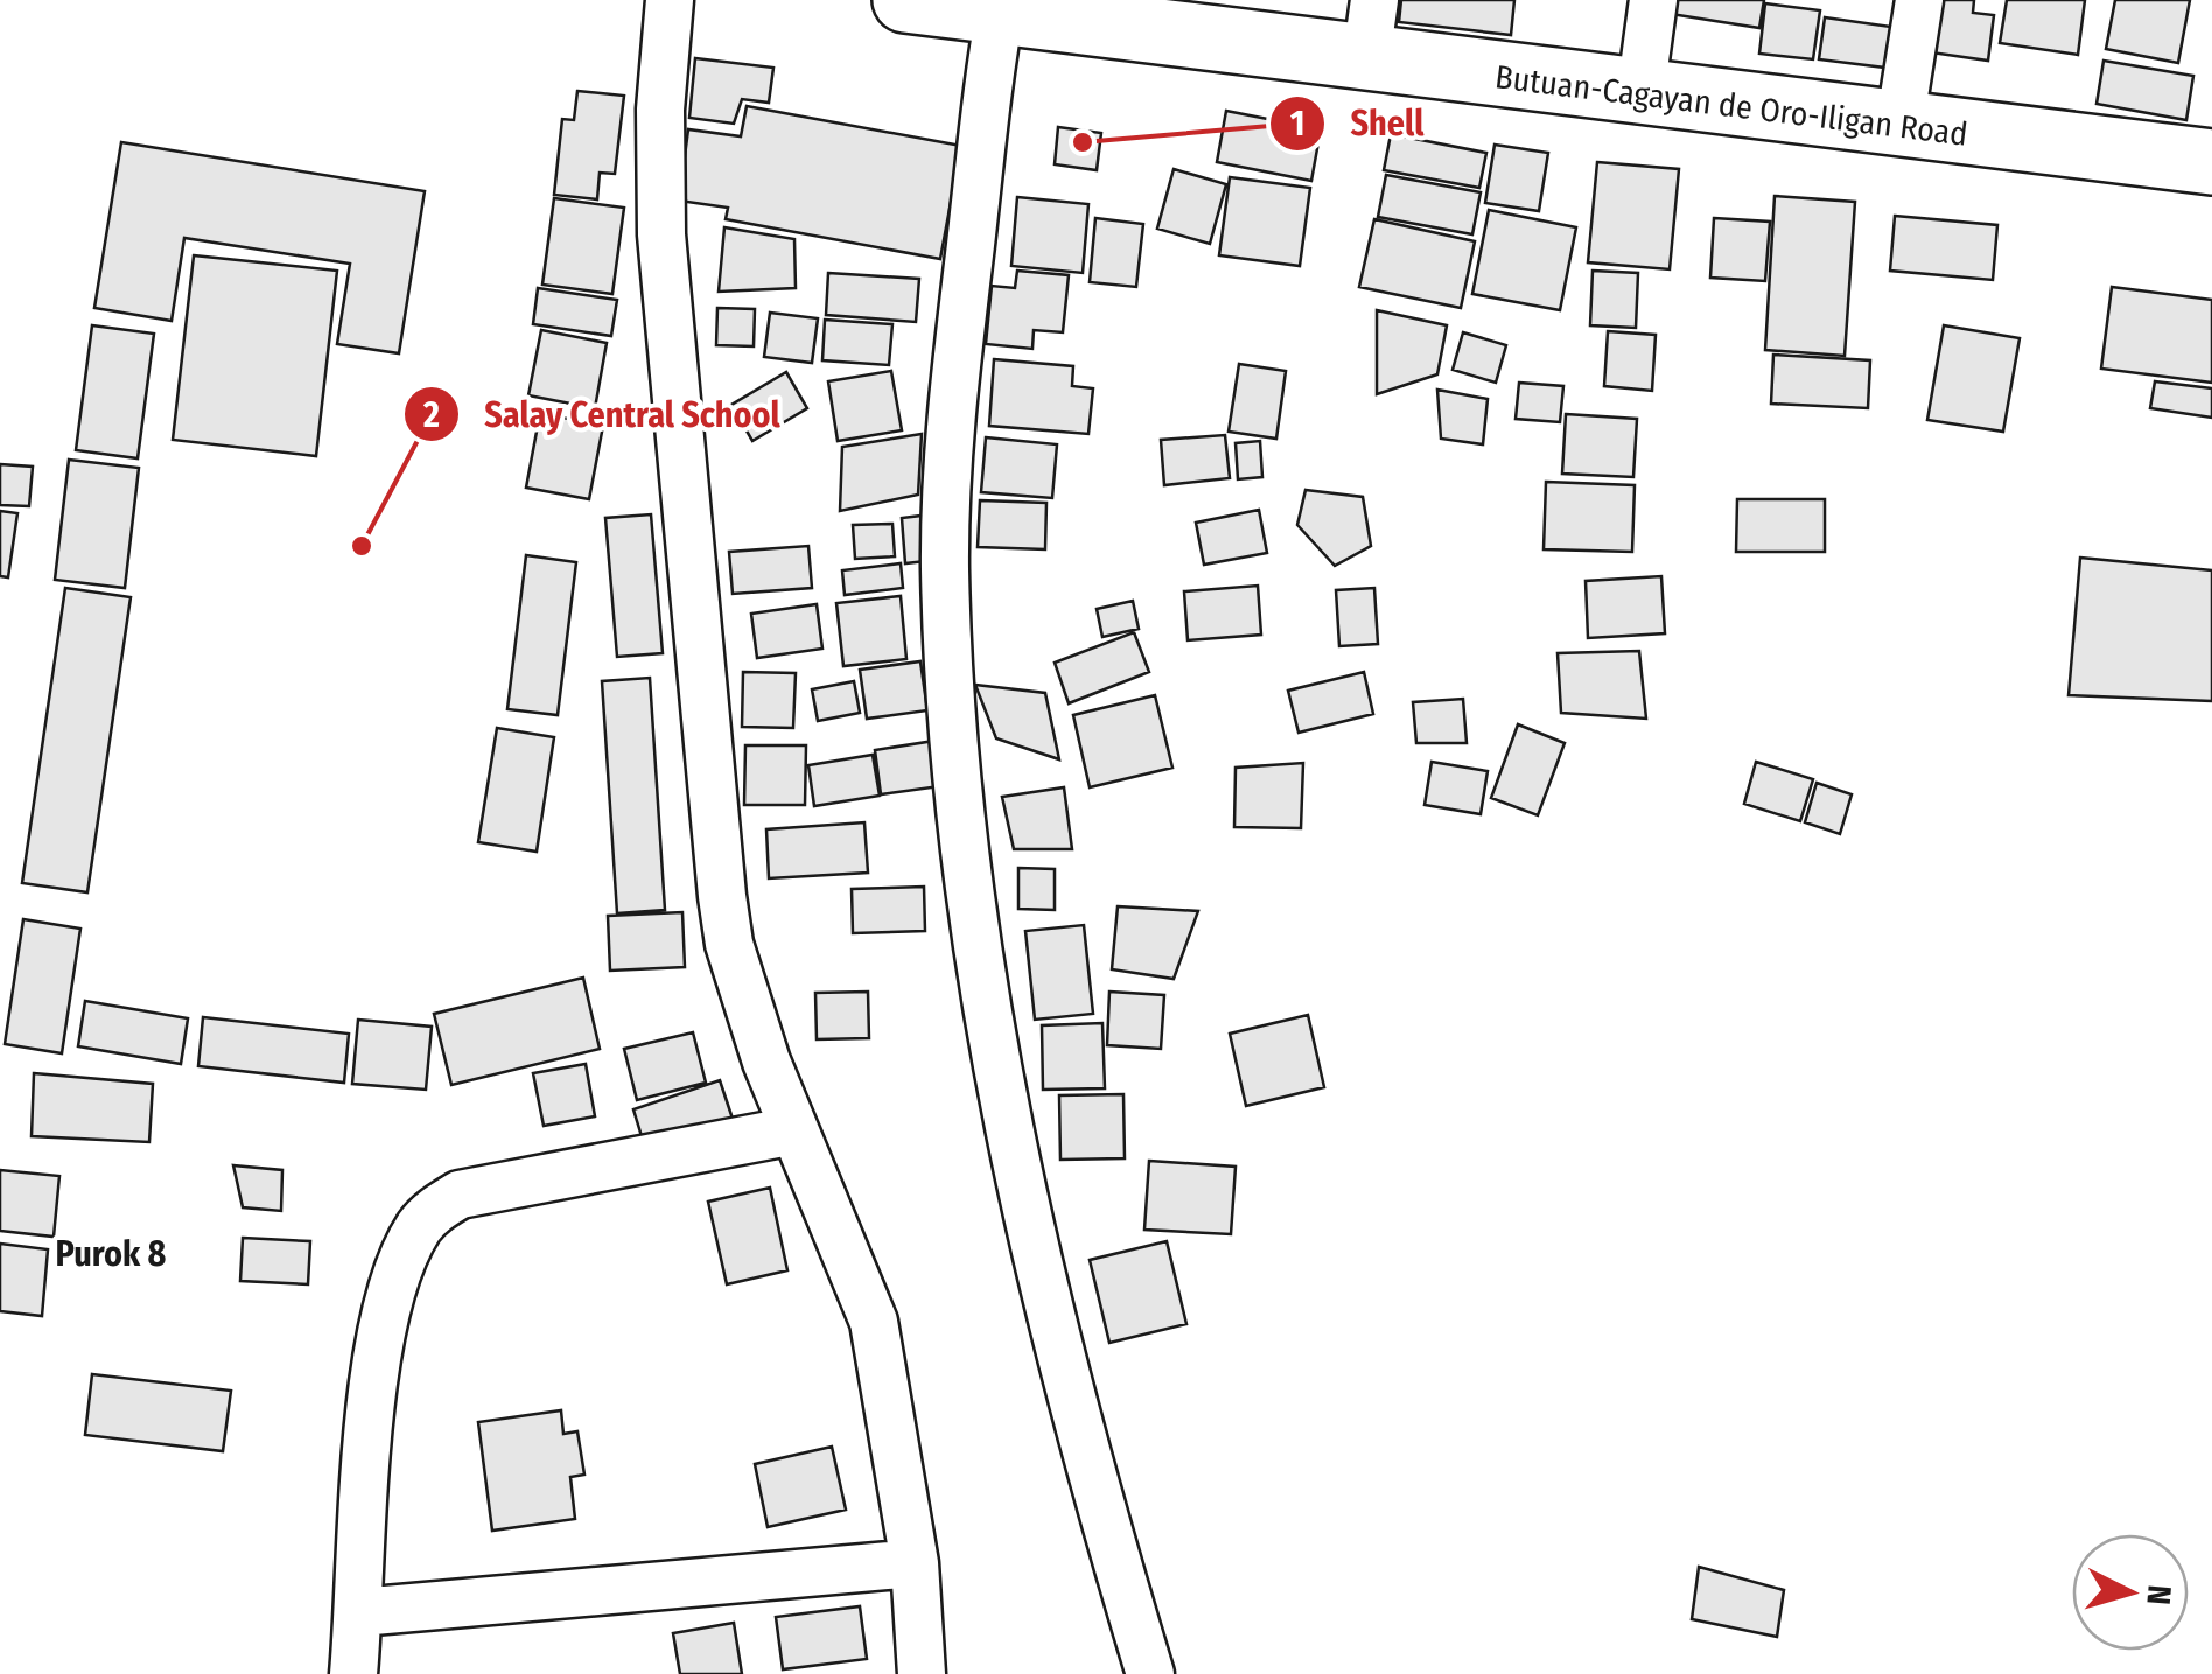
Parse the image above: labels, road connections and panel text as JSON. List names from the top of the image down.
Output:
{
  "streets": {
    "highway": ["Butuan-Cagayan de Oro-Iligan Road"]
  },
  "districts": ["Purok 8"],
  "places": ["Shell", "Salay Central School"],
  "north": "right"
}
